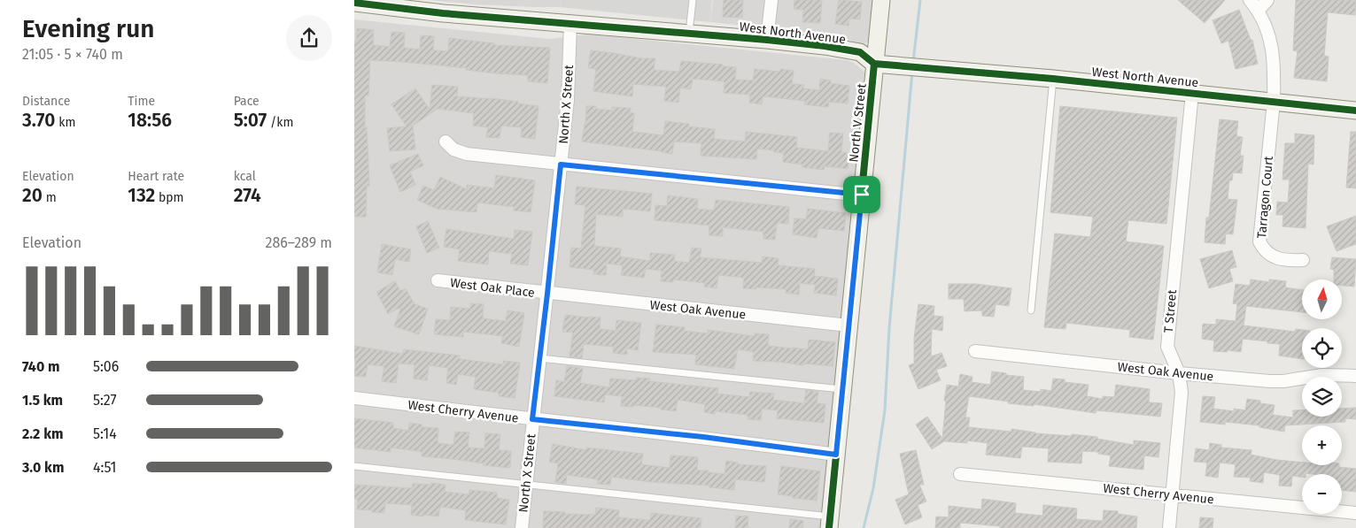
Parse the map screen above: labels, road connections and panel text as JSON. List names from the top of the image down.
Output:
{
  "streets": {
    "street": [
      "West North Avenue",
      "North X Street",
      "North V Street",
      "Tarragon Court",
      "West Oak Place",
      "West Oak Avenue",
      "T Street",
      "West Cherry Avenue"
    ]
  },
  "crossings": [
    ["West North Avenue", "North X Street"],
    ["West North Avenue", "North V Street"],
    ["West North Avenue", "Tarragon Court"],
    ["West North Avenue", "T Street"],
    ["North X Street", "West Oak Place"],
    ["North X Street", "West Oak Avenue"],
    ["North X Street", "West Cherry Avenue"],
    ["North V Street", "West Oak Avenue"],
    ["North V Street", "West Cherry Avenue"],
    ["West Oak Place", "West Oak Avenue"],
    ["West Oak Avenue", "T Street"],
    ["T Street", "West Cherry Avenue"]
  ],
  "north": "top",
  "page": {
    "heading": ["Evening run", "21:05 · 5 × 740 m"],
    "stats": [
      ["Distance", "3.70 km"],
      ["Time", "18:56"],
      ["Pace", "5:07 /km"],
      ["Elevation", "20 m"],
      ["Heart rate", "132 bpm"],
      ["kcal", "274"]
    ],
    "chart": ["Elevation", "286–289 m"],
    "map_buttons": ["+", "−"],
    "list": [
      {
        "name": "740 m",
        "note": "5:06"
      },
      {
        "name": "1.5 km",
        "note": "5:27"
      },
      {
        "name": "2.2 km",
        "note": "5:14"
      },
      {
        "name": "3.0 km",
        "note": "4:51"
      }
    ]
  }
}
